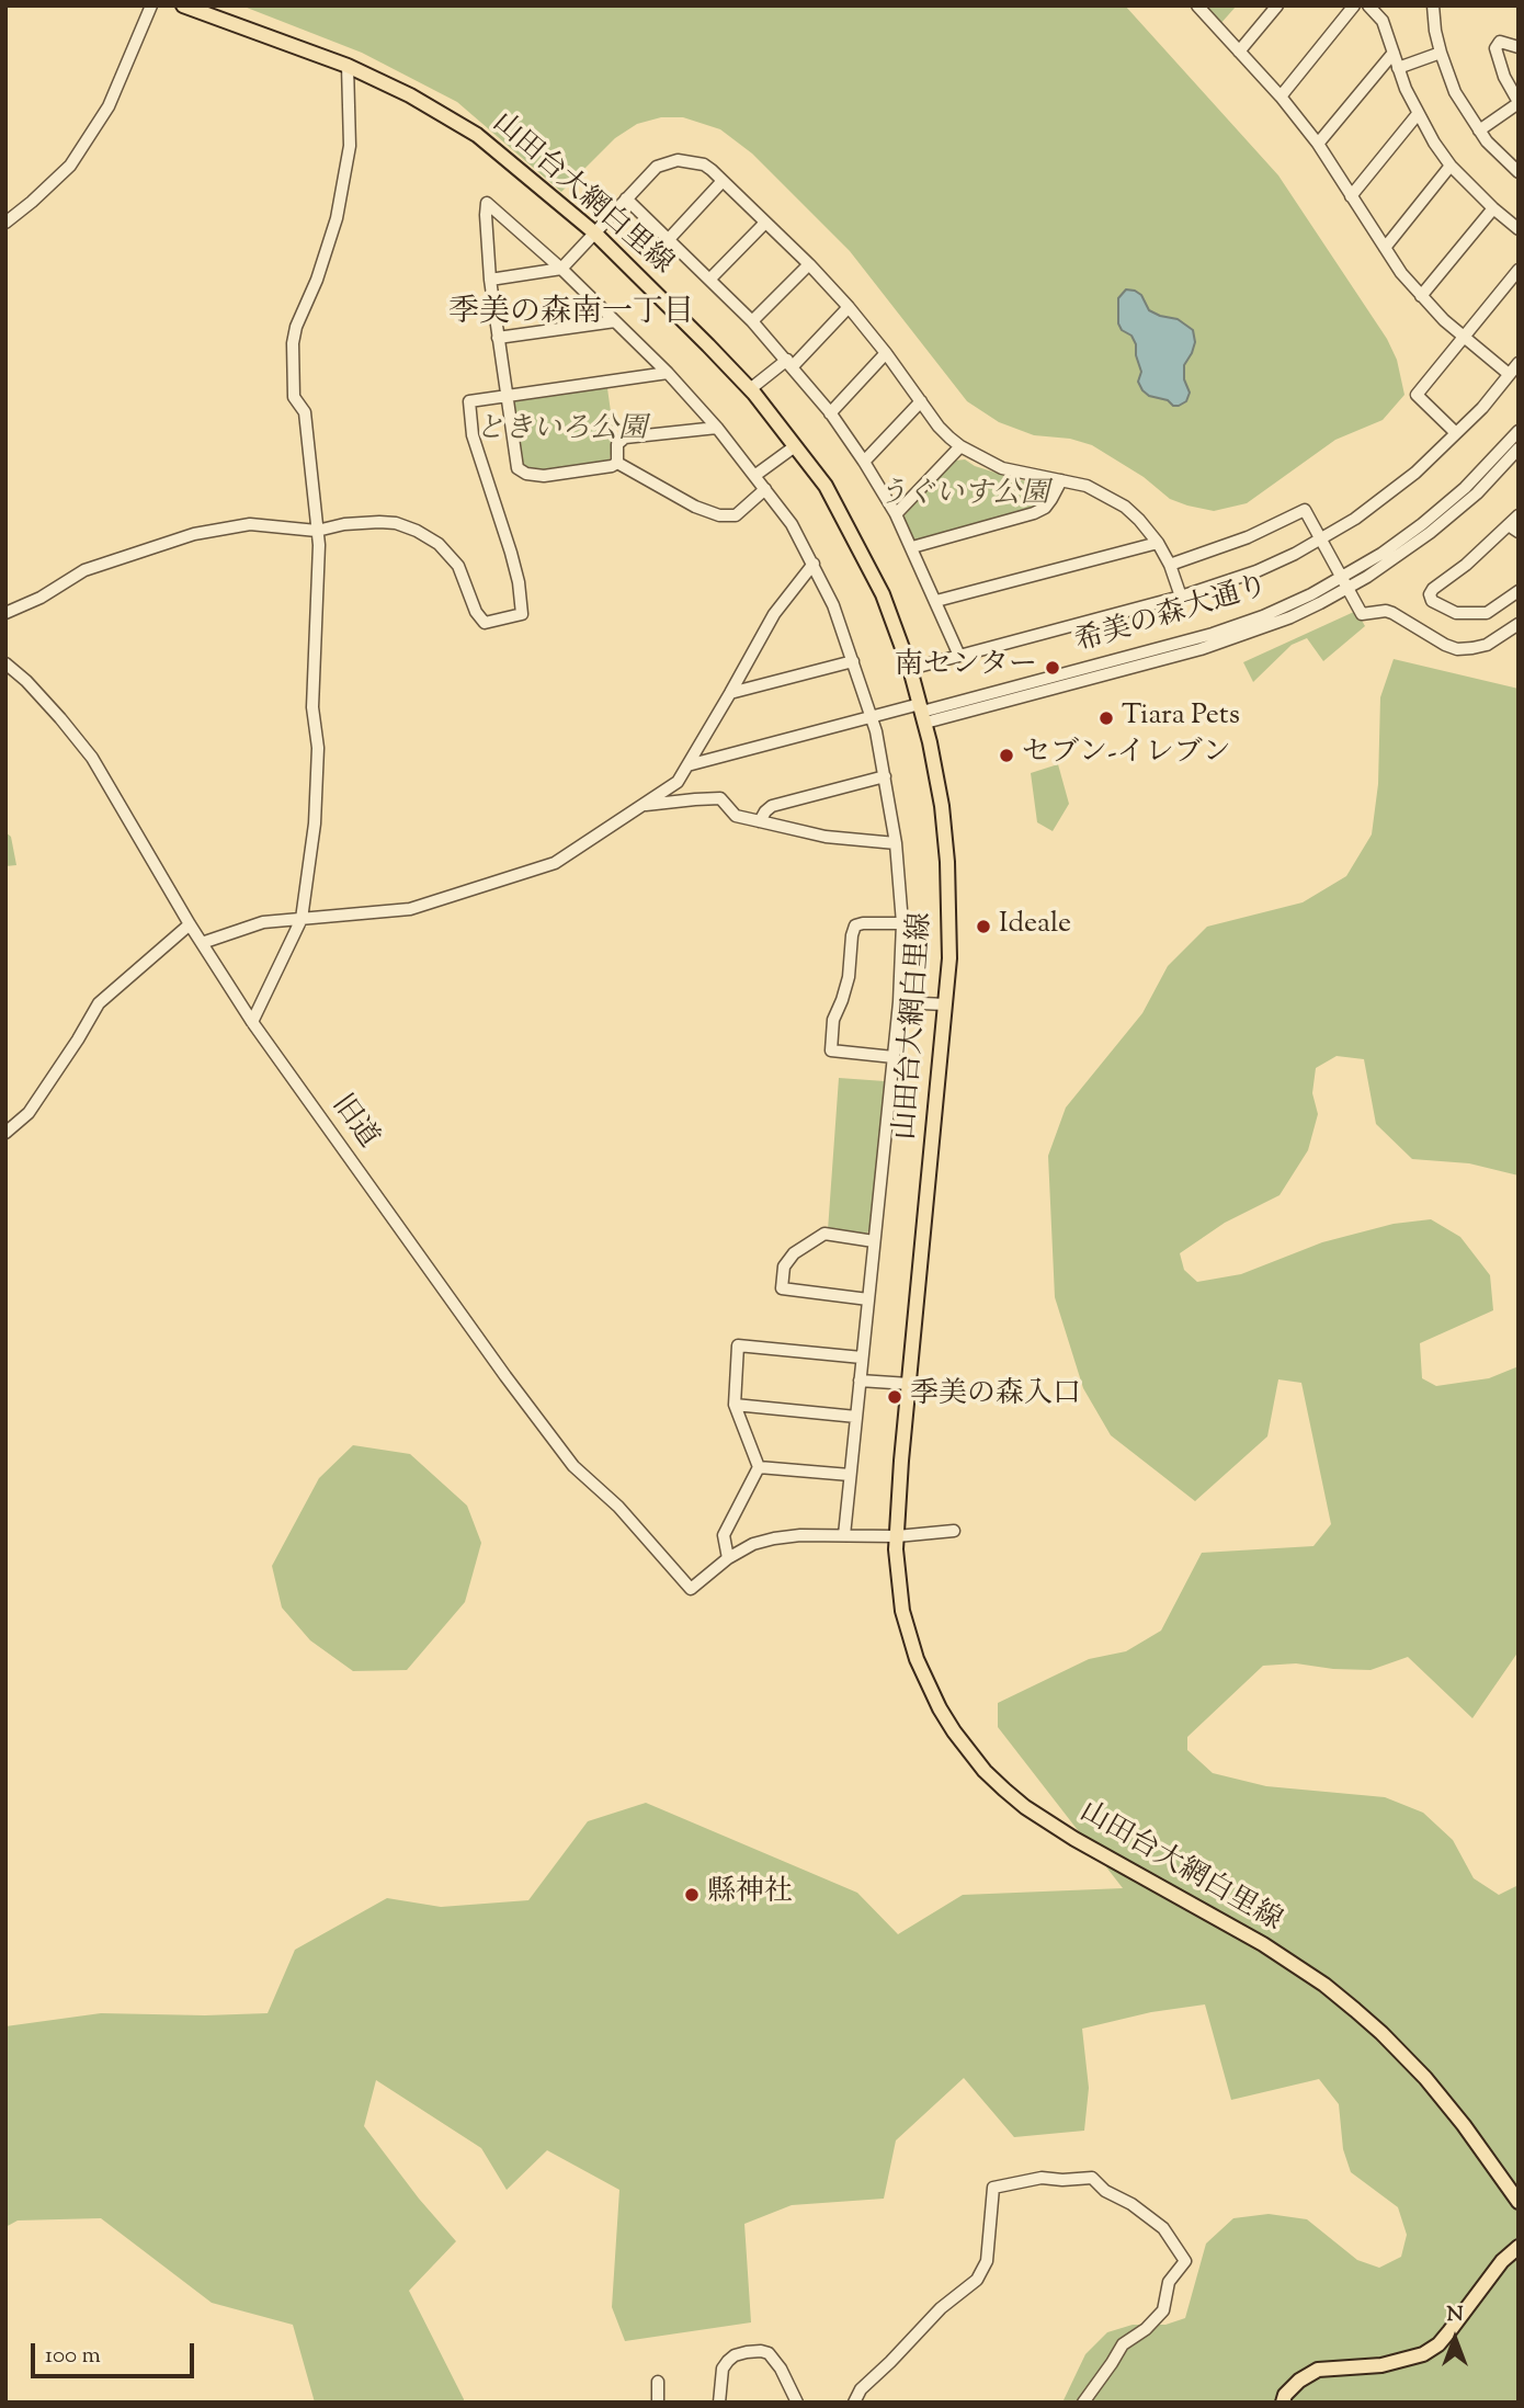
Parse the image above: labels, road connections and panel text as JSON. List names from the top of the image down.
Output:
{
  "streets": {
    "main road": ["山田台大網白里線"],
    "street": ["希美の森大通り", "旧道"]
  },
  "crossings": [
    ["山田台大網白里線", "希美の森大通り"]
  ],
  "districts": ["季美の森南一丁目"],
  "parks": ["ときいろ公園", "うぐいす公園"],
  "places": [
    "南センター",
    "Tiara Pets",
    "セブン-イレブン",
    "Ideale",
    "季美の森入口",
    "縣神社"
  ],
  "scale_bar": "100 m",
  "north": "top"
}
